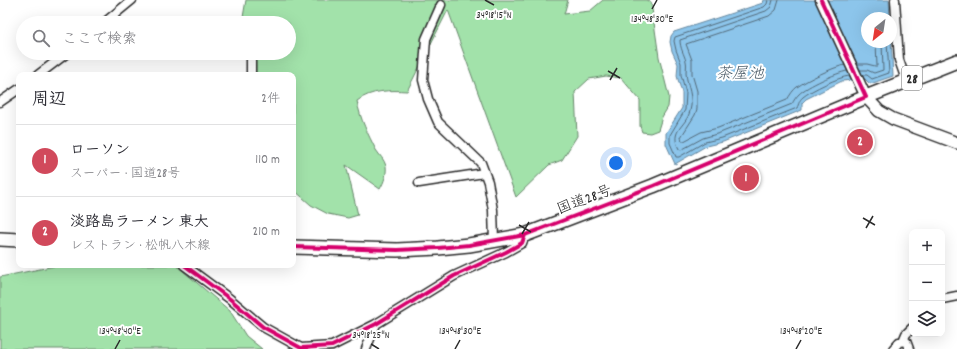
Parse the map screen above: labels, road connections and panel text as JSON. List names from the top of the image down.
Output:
{
  "streets": {
    "highway": ["28", "国道28号"]
  },
  "water": ["茶屋池"],
  "north": "bottom left",
  "page": {
    "search": "ここで検索",
    "heading": ["周辺", "2件"],
    "list": [
      {
        "mark": "1",
        "name": "ローソン",
        "note": "スーパー · 国道28号",
        "value": "110 m"
      },
      {
        "mark": "2",
        "name": "淡路島ラーメン 東大",
        "note": "レストラン · 松帆八木線",
        "value": "210 m"
      }
    ],
    "pins": ["2", "1"],
    "map_buttons": ["+", "−"]
  },
  "coordinates": [
    "34°18'15\"N",
    "134°48'30\"E",
    "134°48'40\"E",
    "134°48'20\"E",
    "34°18'25\"N"
  ]
}
